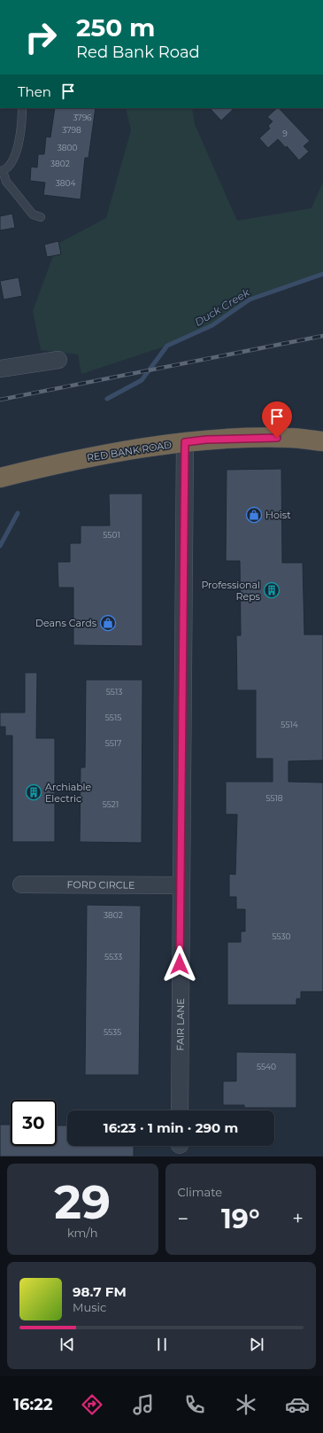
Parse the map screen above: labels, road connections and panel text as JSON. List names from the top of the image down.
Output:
{
  "streets": {
    "highway": ["RED BANK ROAD"],
    "street": ["FORD CIRCLE", "FAIR LANE"]
  },
  "crossings": [
    ["RED BANK ROAD", "FAIR LANE"],
    ["FORD CIRCLE", "FAIR LANE"]
  ],
  "water": ["Duck Creek"],
  "places": {
    "shop": ["Hoist", "Deans Cards"],
    "building": ["Professional Reps", "Archiable Electric"]
  },
  "house_numbers": [
    "3796",
    "3798",
    "9",
    "3800",
    "3802",
    "3804",
    "5501",
    "5513",
    "5515",
    "5514",
    "5517",
    "5518",
    "5521",
    "3802",
    "5530",
    "5533",
    "5535",
    "5540"
  ],
  "page": {
    "turn": ["250 m", "Red Bank Road"],
    "then": "Then",
    "limit": "30",
    "trip": "16:23 · 1 min · 290 m",
    "tile": [
      ["29", "km/h"],
      "Climate"
    ],
    "heat": ["−", "19°", "+"],
    "song": ["98.7 FM", "Music"],
    "tabs": "16:22"
  }
}
